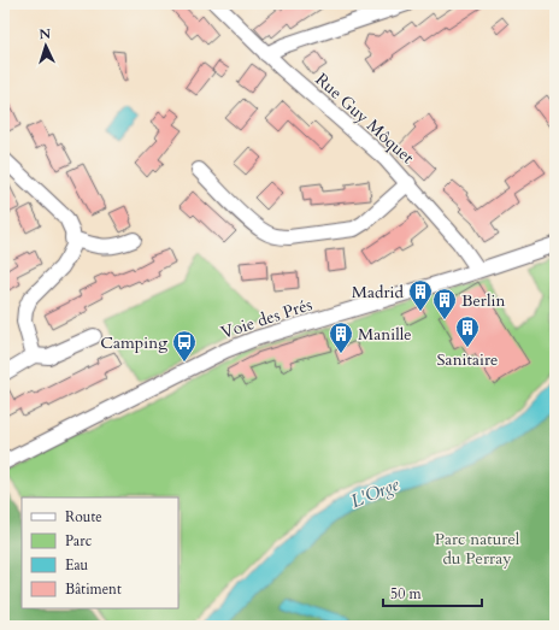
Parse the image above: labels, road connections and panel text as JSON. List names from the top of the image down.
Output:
{
  "streets": {
    "street": ["Rue Guy Môquet", "Voie des Prés"]
  },
  "crossings": [
    ["Rue Guy Môquet", "Voie des Prés"]
  ],
  "water": ["L'Orge"],
  "parks": ["Parc naturel du Perray"],
  "places": {
    "building": [
      "Madrid",
      "Berlin",
      "Sanitaire",
      "Manille"
    ],
    "bus stop": ["Camping"]
  },
  "legend": [
    "Route",
    "Parc",
    "Eau",
    "Bâtiment"
  ],
  "scale_bar": "50 m",
  "north": "top"
}
